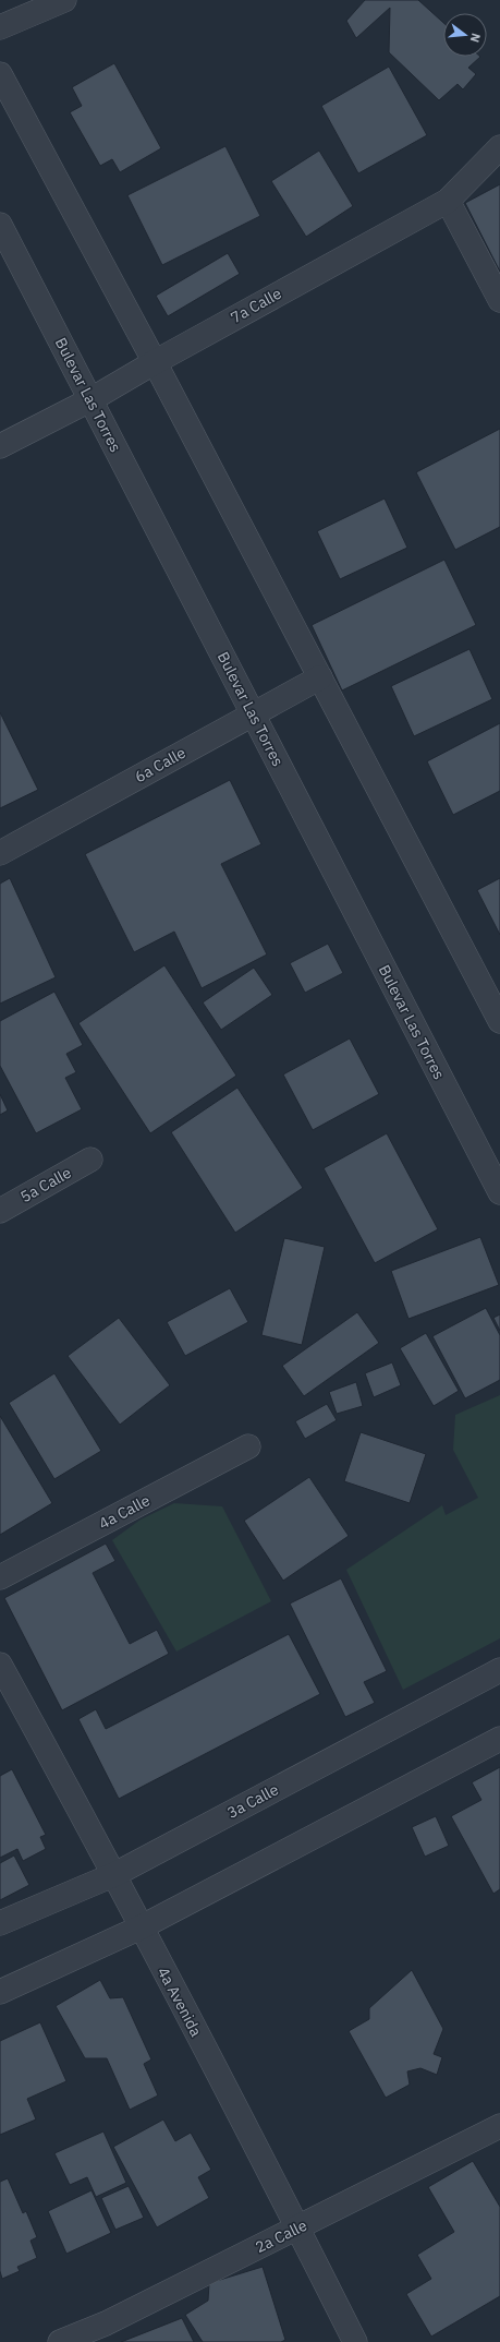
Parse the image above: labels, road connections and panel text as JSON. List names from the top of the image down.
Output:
{
  "streets": {
    "street": [
      "7a Calle",
      "Bulevar Las Torres",
      "6a Calle",
      "5a Calle",
      "4a Calle",
      "3a Calle",
      "4a Avenida",
      "2a Calle"
    ]
  },
  "crossings": [
    ["7a Calle", "Bulevar Las Torres"],
    ["Bulevar Las Torres", "6a Calle"],
    ["3a Calle", "4a Avenida"],
    ["4a Avenida", "2a Calle"]
  ],
  "north": "right"
}
